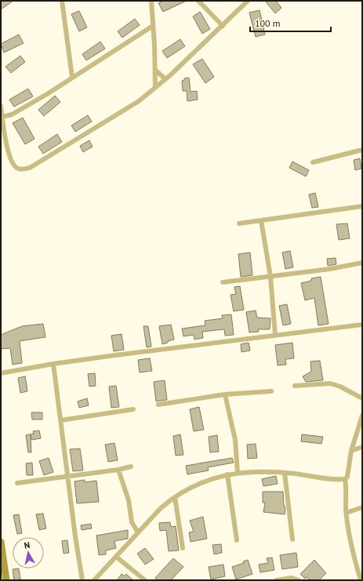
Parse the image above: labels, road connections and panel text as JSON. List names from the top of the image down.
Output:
{
  "scale_bar": "100 m",
  "north": "top"
}
